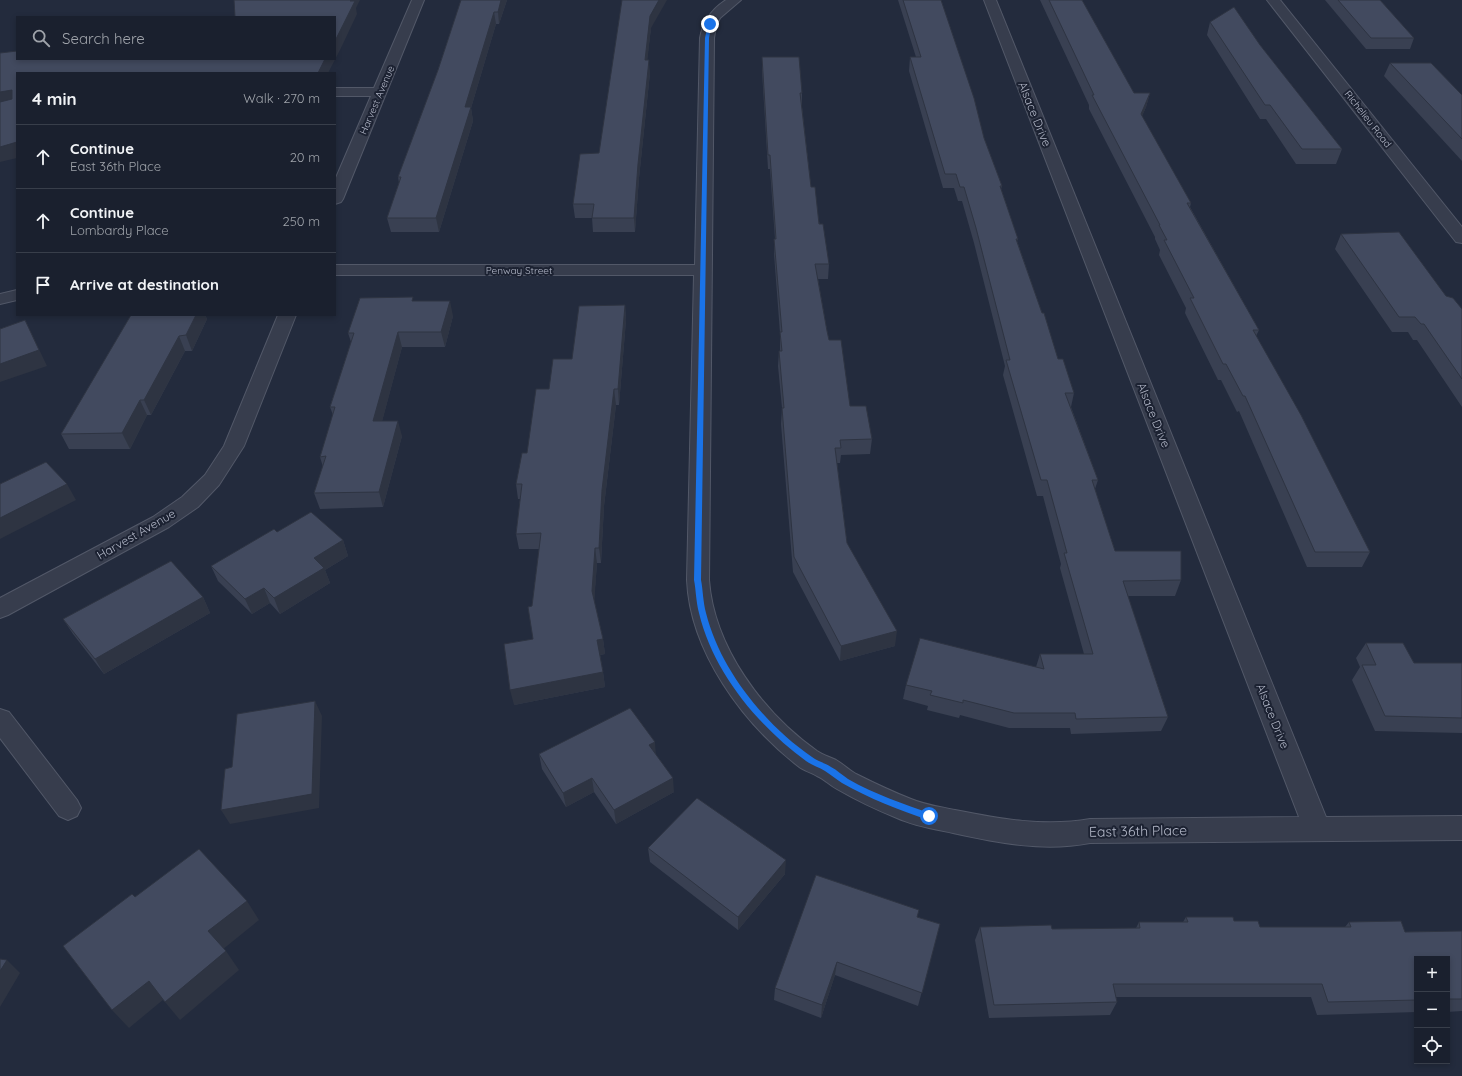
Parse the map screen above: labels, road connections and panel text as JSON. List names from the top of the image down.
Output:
{
  "streets": {
    "street": [
      "Harvest Avenue",
      "Alsace Drive",
      "Richelieu Road",
      "Penway Street",
      "East 36th Place"
    ]
  },
  "crossings": [
    ["Alsace Drive", "East 36th Place"],
    ["Penway Street", "East 36th Place"]
  ],
  "page": {
    "search": "Search here",
    "heading": ["4 min", "Walk · 270 m"],
    "list": [
      ["Continue", "East 36th Place", "20 m"],
      ["Continue", "Lombardy Place", "250 m"],
      "Arrive at destination"
    ],
    "map_buttons": ["+", "−"]
  }
}
